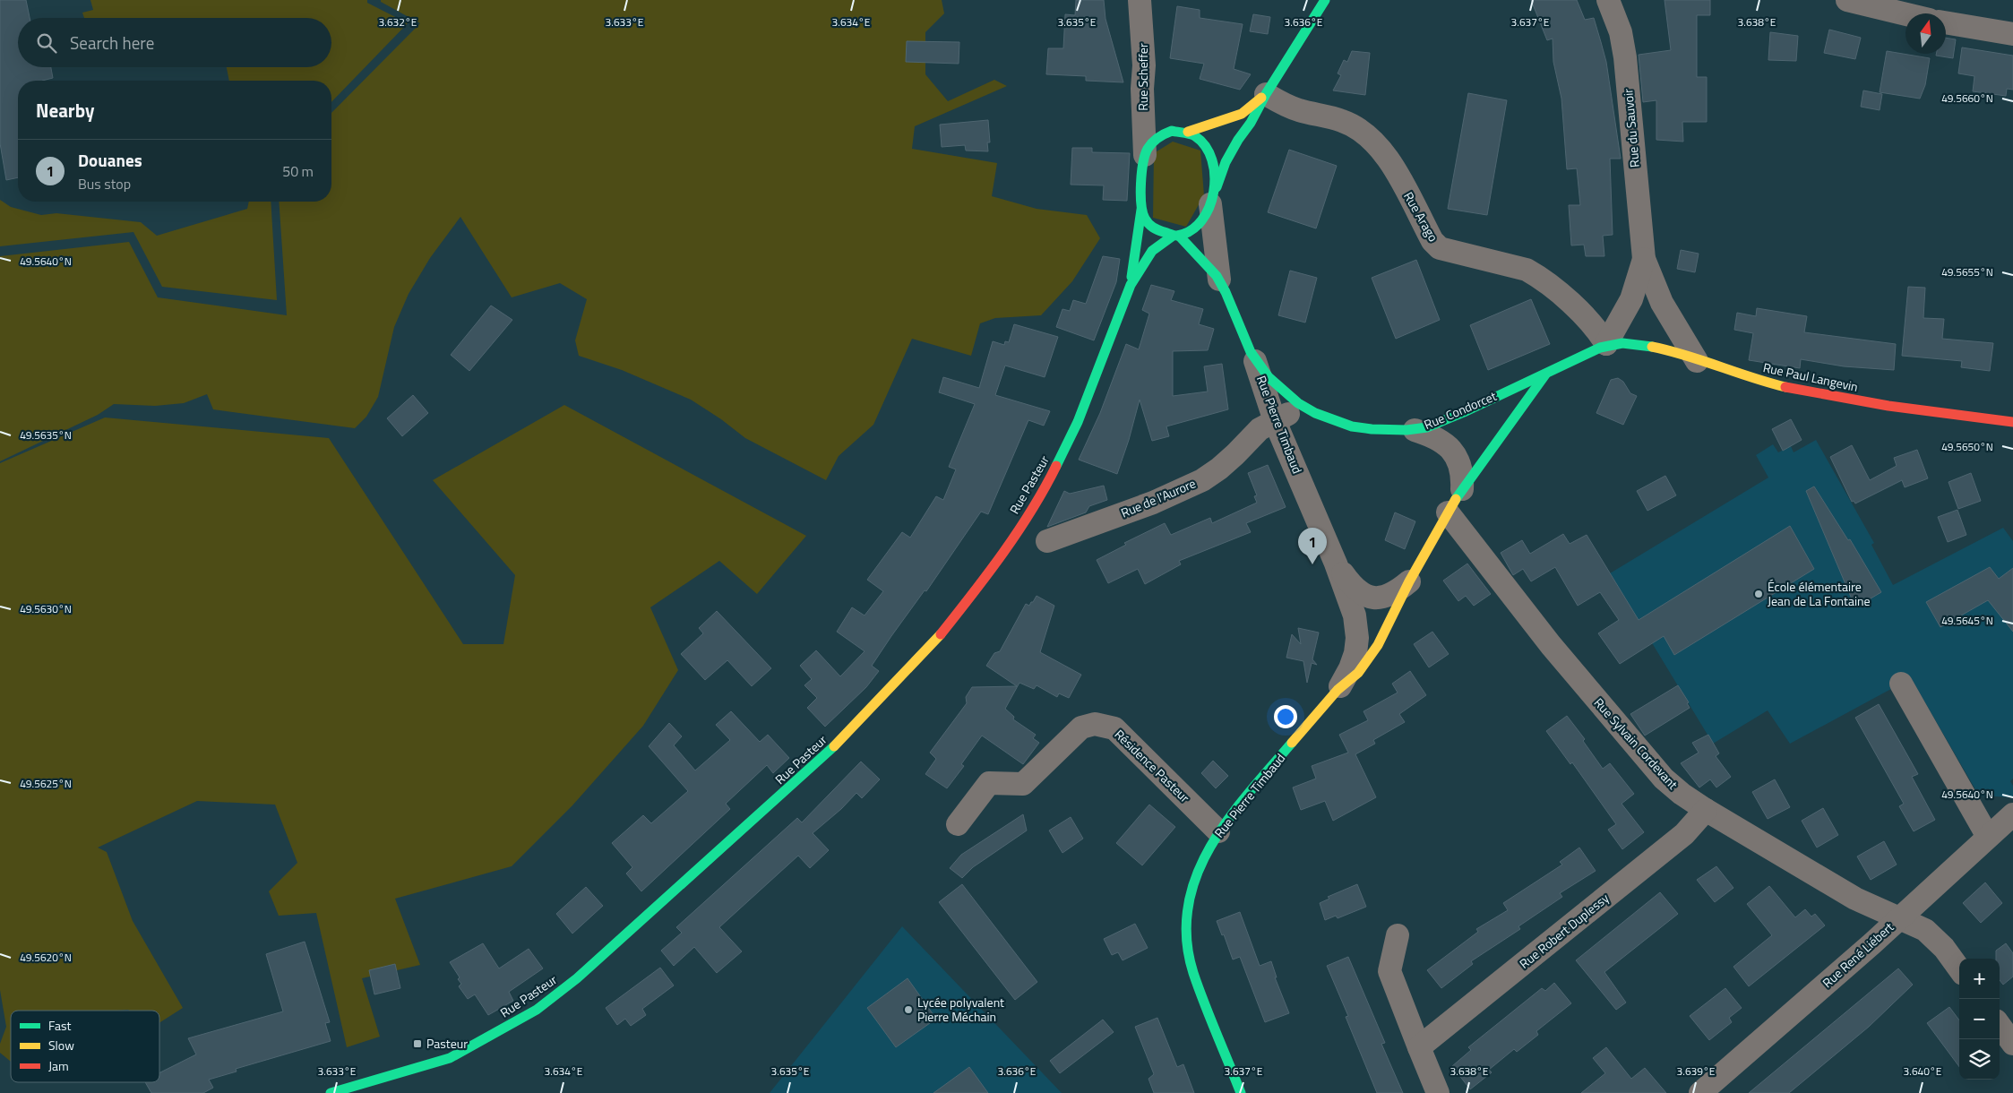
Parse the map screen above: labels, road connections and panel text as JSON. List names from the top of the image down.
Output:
{
  "streets": {
    "main road": [
      "Rue Paul Langevin",
      "Rue Condorcet",
      "Rue Pierre Timbaud",
      "Rue Pasteur"
    ],
    "street": [
      "Rue Scheffer",
      "Rue du Sauvoir",
      "Rue Arago",
      "Rue de l'Aurore",
      "Rue Sylvain Cordevant",
      "Résidence Pasteur",
      "Rue Robert Duplessy",
      "Rue René Liébert"
    ]
  },
  "crossings": [
    ["Rue Scheffer", "Rue Condorcet"],
    ["Rue Scheffer", "Rue Pasteur"],
    ["Rue du Sauvoir", "Rue Arago"],
    ["Rue du Sauvoir", "Rue Paul Langevin"],
    ["Rue du Sauvoir", "Rue Condorcet"],
    ["Rue Arago", "Rue Paul Langevin"],
    ["Rue Arago", "Rue Condorcet"],
    ["Rue Paul Langevin", "Rue Condorcet"],
    ["Rue Condorcet", "Rue Pierre Timbaud"],
    ["Rue Condorcet", "Rue Pasteur"],
    ["Rue Condorcet", "Rue de l'Aurore"],
    ["Rue Pierre Timbaud", "Rue de l'Aurore"],
    ["Rue Pierre Timbaud", "Rue Sylvain Cordevant"],
    ["Rue Pierre Timbaud", "Résidence Pasteur"],
    ["Rue Sylvain Cordevant", "Rue Robert Duplessy"],
    ["Rue Sylvain Cordevant", "Rue René Liébert"]
  ],
  "places": {
    "other": ["École élémentaire Jean de La Fontaine", "Lycée polyvalent Pierre Méchain"],
    "transit": ["Pasteur"]
  },
  "legend": ["Fast", "Slow", "Jam"],
  "north": "top",
  "page": {
    "search": "Search here",
    "heading": "Nearby",
    "list": [
      {
        "mark": "1",
        "name": "Douanes",
        "note": "Bus stop",
        "value": "50 m"
      }
    ],
    "pins": "1",
    "map_buttons": ["+", "−"]
  },
  "coordinates": [
    "3.632°E",
    "3.633°E",
    "3.634°E",
    "3.635°E",
    "3.636°E",
    "3.637°E",
    "3.638°E",
    "49.5660°N",
    "49.5640°N",
    "49.5655°N",
    "49.5635°N",
    "49.5650°N",
    "49.5630°N",
    "49.5645°N",
    "49.5625°N",
    "49.5620°N",
    "3.639°E",
    "3.640°E"
  ]
}
